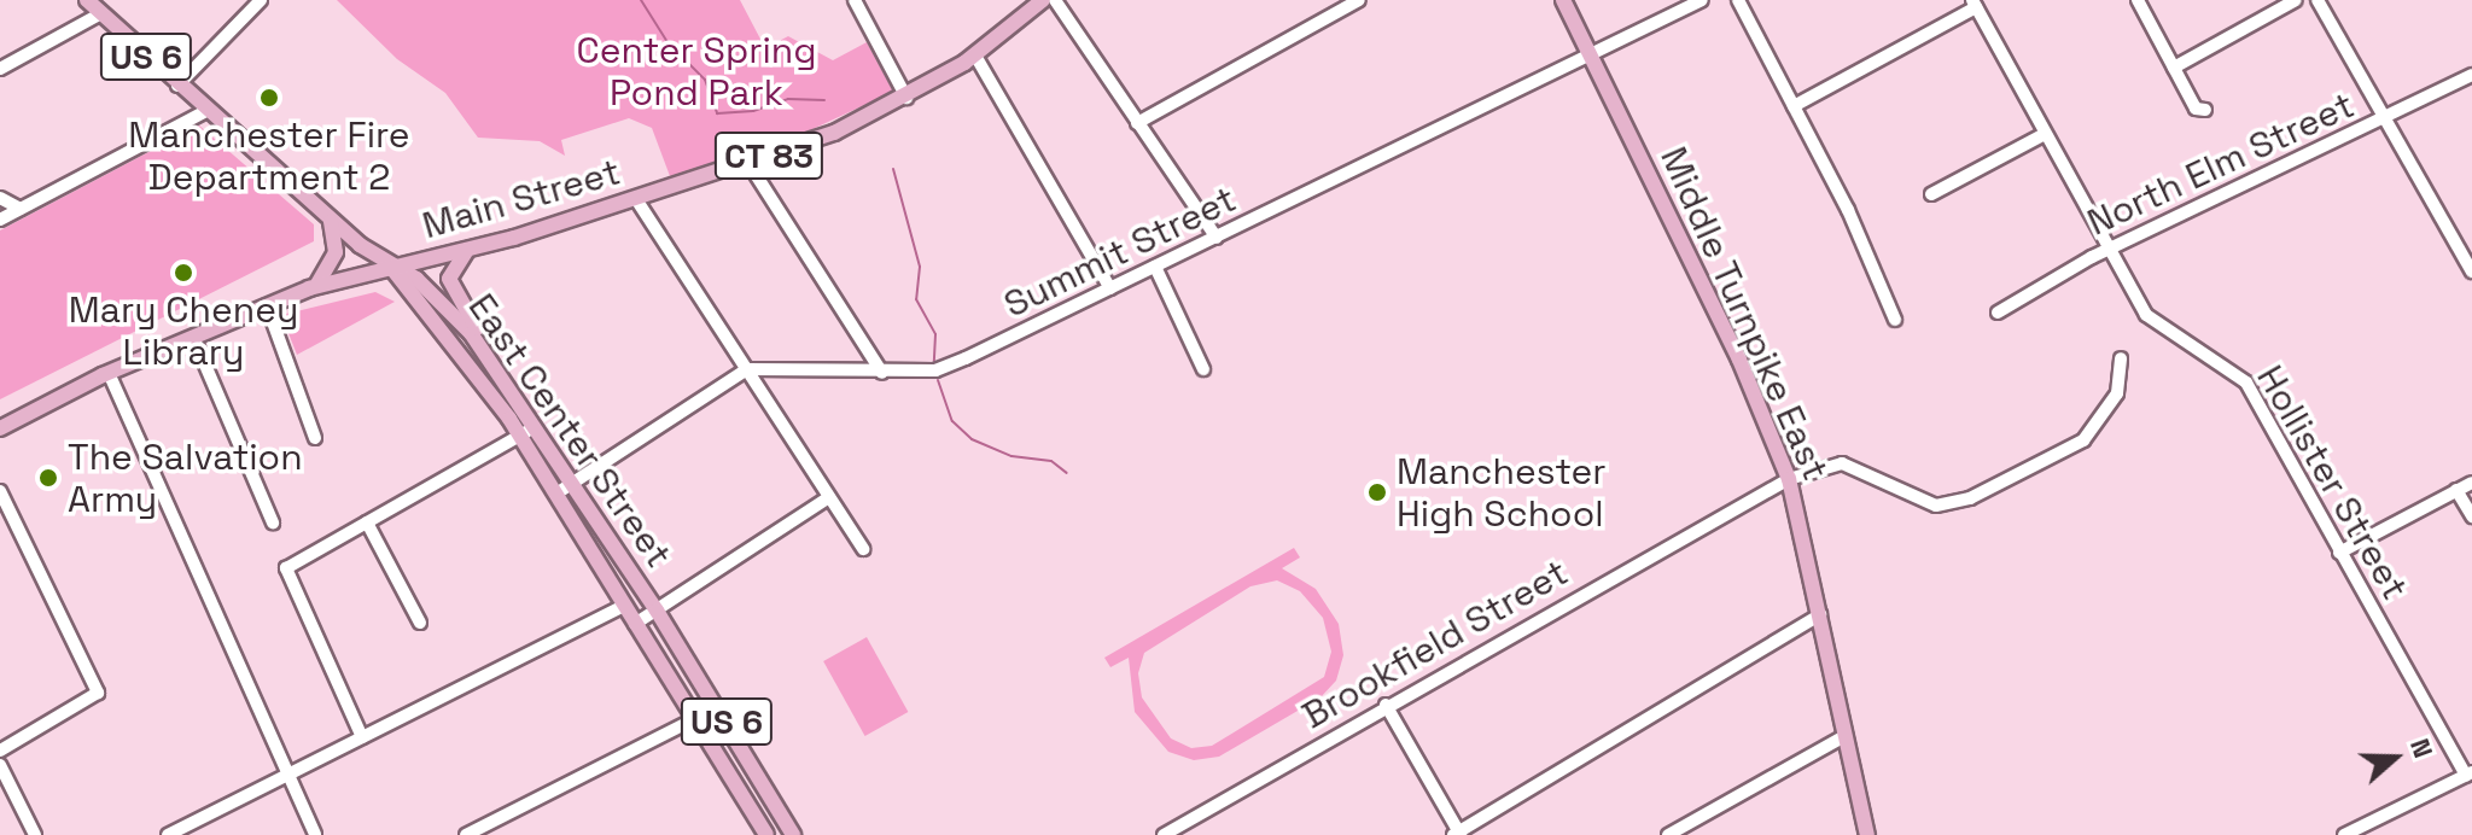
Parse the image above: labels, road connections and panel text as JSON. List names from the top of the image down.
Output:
{
  "streets": {
    "main road": [
      "US 6",
      "CT 83",
      "Main Street",
      "Middle Turnpike East",
      "East Center Street"
    ],
    "street": [
      "North Elm Street",
      "Summit Street",
      "Hollister Street",
      "Brookfield Street"
    ]
  },
  "crossings": [
    ["US 6", "Main Street"],
    ["US 6", "East Center Street"],
    ["North Elm Street", "Hollister Street"],
    ["Main Street", "East Center Street"],
    ["Summit Street", "Middle Turnpike East"],
    ["Middle Turnpike East", "Brookfield Street"]
  ],
  "parks": ["Center Spring Pond Park"],
  "places": [
    "Manchester Fire Department 2",
    "Mary Cheney Library",
    "The Salvation Army",
    "Manchester High School"
  ],
  "north": "right"
}
